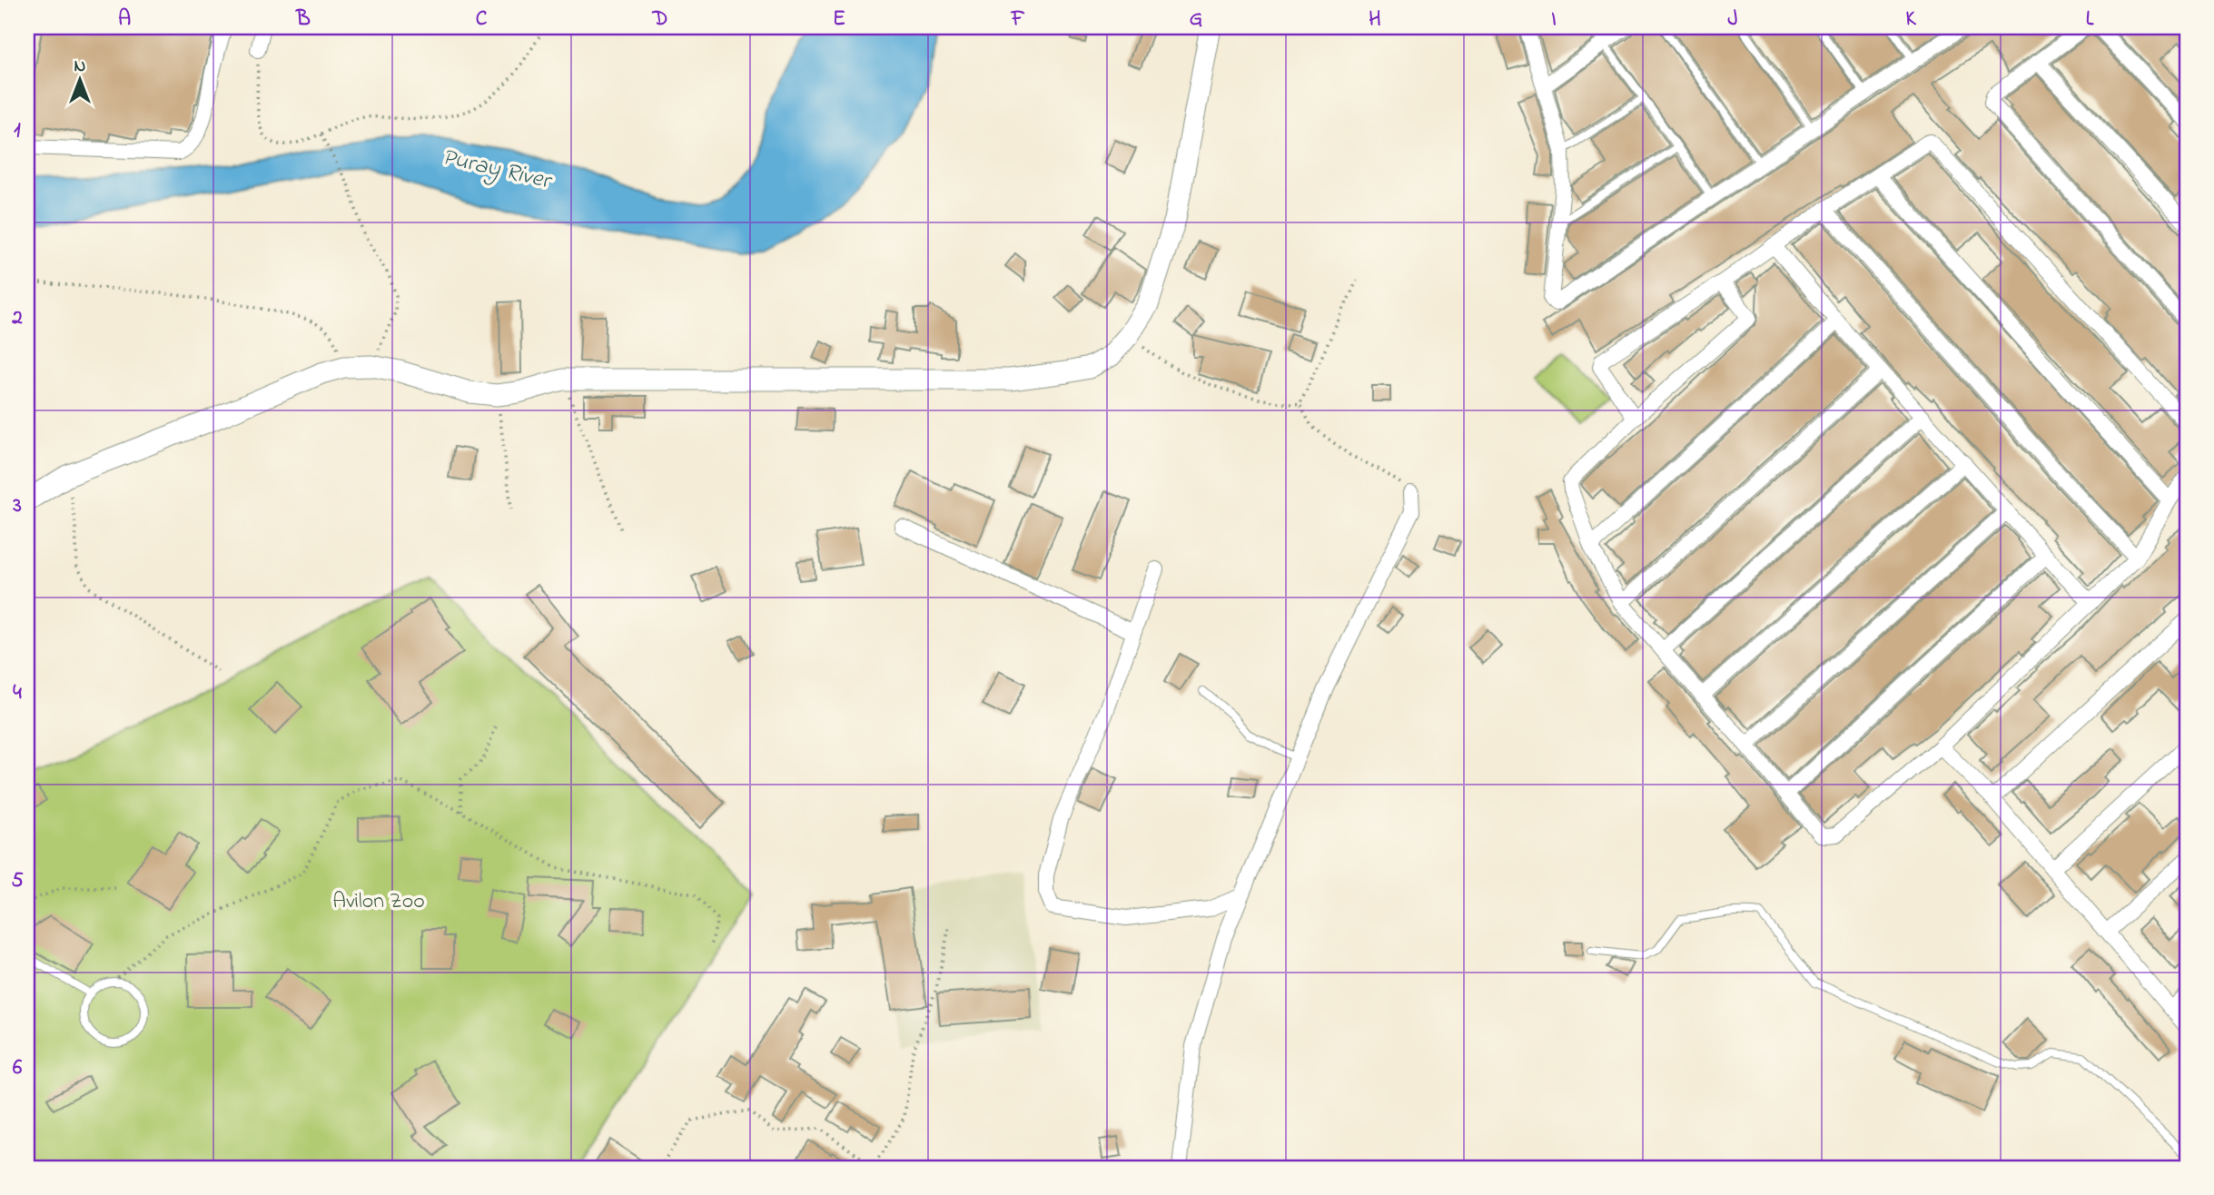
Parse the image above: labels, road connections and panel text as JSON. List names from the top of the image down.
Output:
{
  "water": ["Puray River"],
  "parks": ["Avilon Zoo"],
  "north": "top",
  "grid": {
    "columns": [
      "A",
      "B",
      "C",
      "D",
      "E",
      "F",
      "G",
      "H",
      "I",
      "J",
      "K",
      "L"
    ],
    "rows": [
      "1",
      "2",
      "3",
      "4",
      "5",
      "6"
    ]
  }
}
